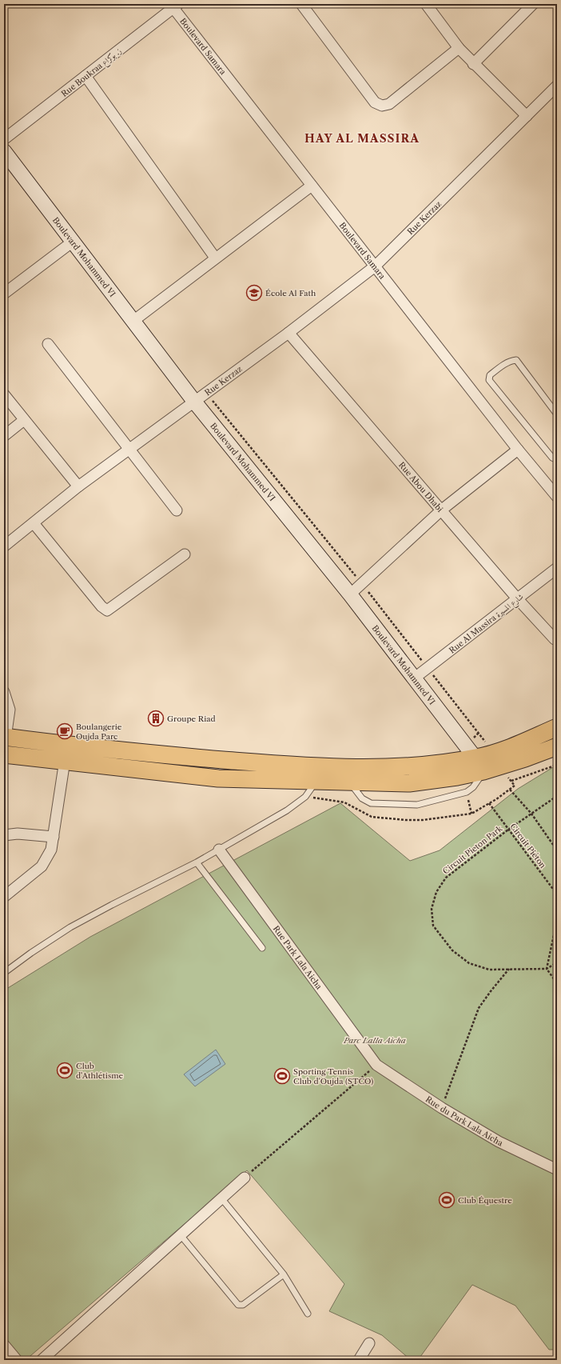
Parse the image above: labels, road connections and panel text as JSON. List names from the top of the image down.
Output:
{
  "streets": {
    "street": [
      "Boulevard Samara",
      "Rue Boukraa ز. بوكراع",
      "Rue Kerzaz",
      "Boulevard Mohammed VI",
      "Rue Abou Dhabi",
      "Rue Al Massira شارع المسيرة",
      "Rue Park Lala Aicha",
      "Rue du Park Lala Aicha"
    ],
    "path": ["Circuit Piéton", "Circuit Pieton Park"]
  },
  "crossings": [
    ["Boulevard Samara", "Rue Boukraa ز. بوكراع"],
    ["Boulevard Samara", "Rue Kerzaz"],
    ["Rue Kerzaz", "Boulevard Mohammed VI"],
    ["Rue Kerzaz", "Rue Abou Dhabi"],
    ["Boulevard Mohammed VI", "Rue Al Massira شارع المسيرة"],
    ["Rue Abou Dhabi", "Rue Al Massira شارع المسيرة"],
    ["Circuit Piéton", "Circuit Pieton Park"],
    ["Rue Park Lala Aicha", "Rue du Park Lala Aicha"]
  ],
  "districts": ["HAY AL MASSIRA"],
  "parks": ["Parc Lalla Aicha"],
  "places": {
    "school or university": ["École Al Fath"],
    "building": ["Groupe Riad"],
    "cafe": ["Boulangerie Oujda Parc"],
    "sports": ["Club d'Athlétisme", "Sporting Tennis Club d'Oujda (STCO)", "Club Équestre"]
  }
}
